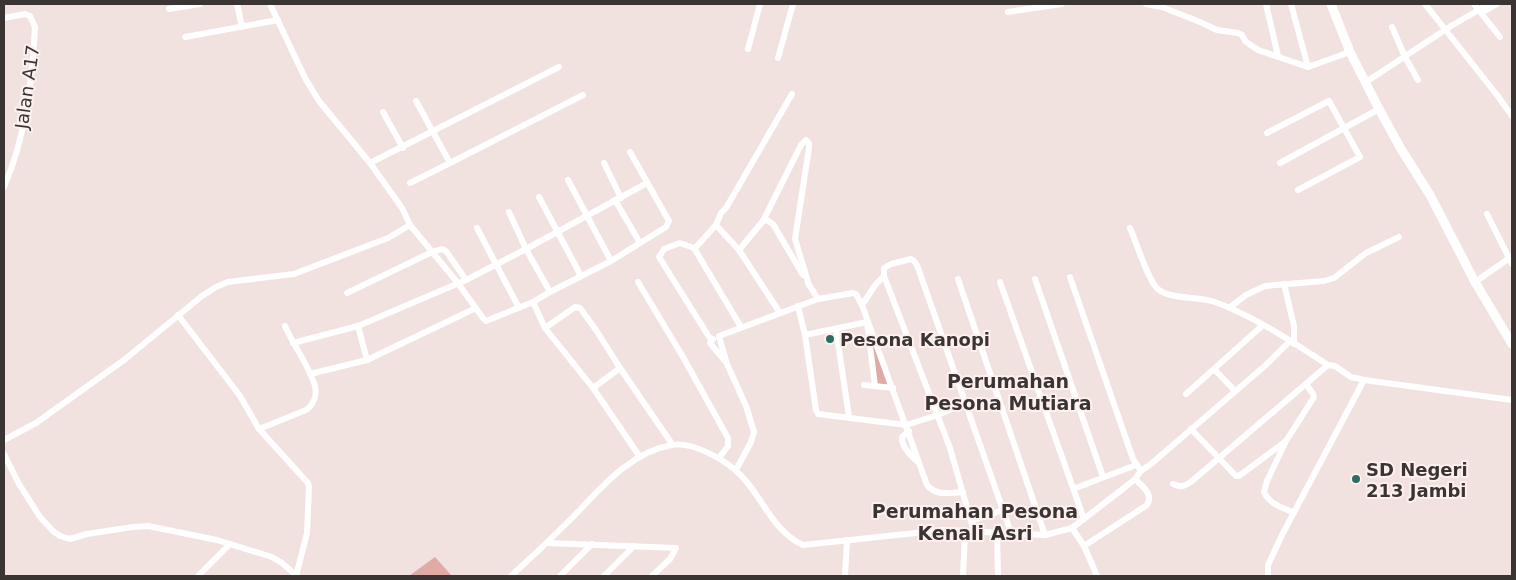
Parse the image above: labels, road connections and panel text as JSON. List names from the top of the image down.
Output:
{
  "streets": {
    "street": ["Jalan A17"]
  },
  "districts": ["Perumahan Pesona Mutiara", "Perumahan Pesona Kenali Asri"],
  "places": ["Pesona Kanopi", "SD Negeri 213 Jambi"]
}
